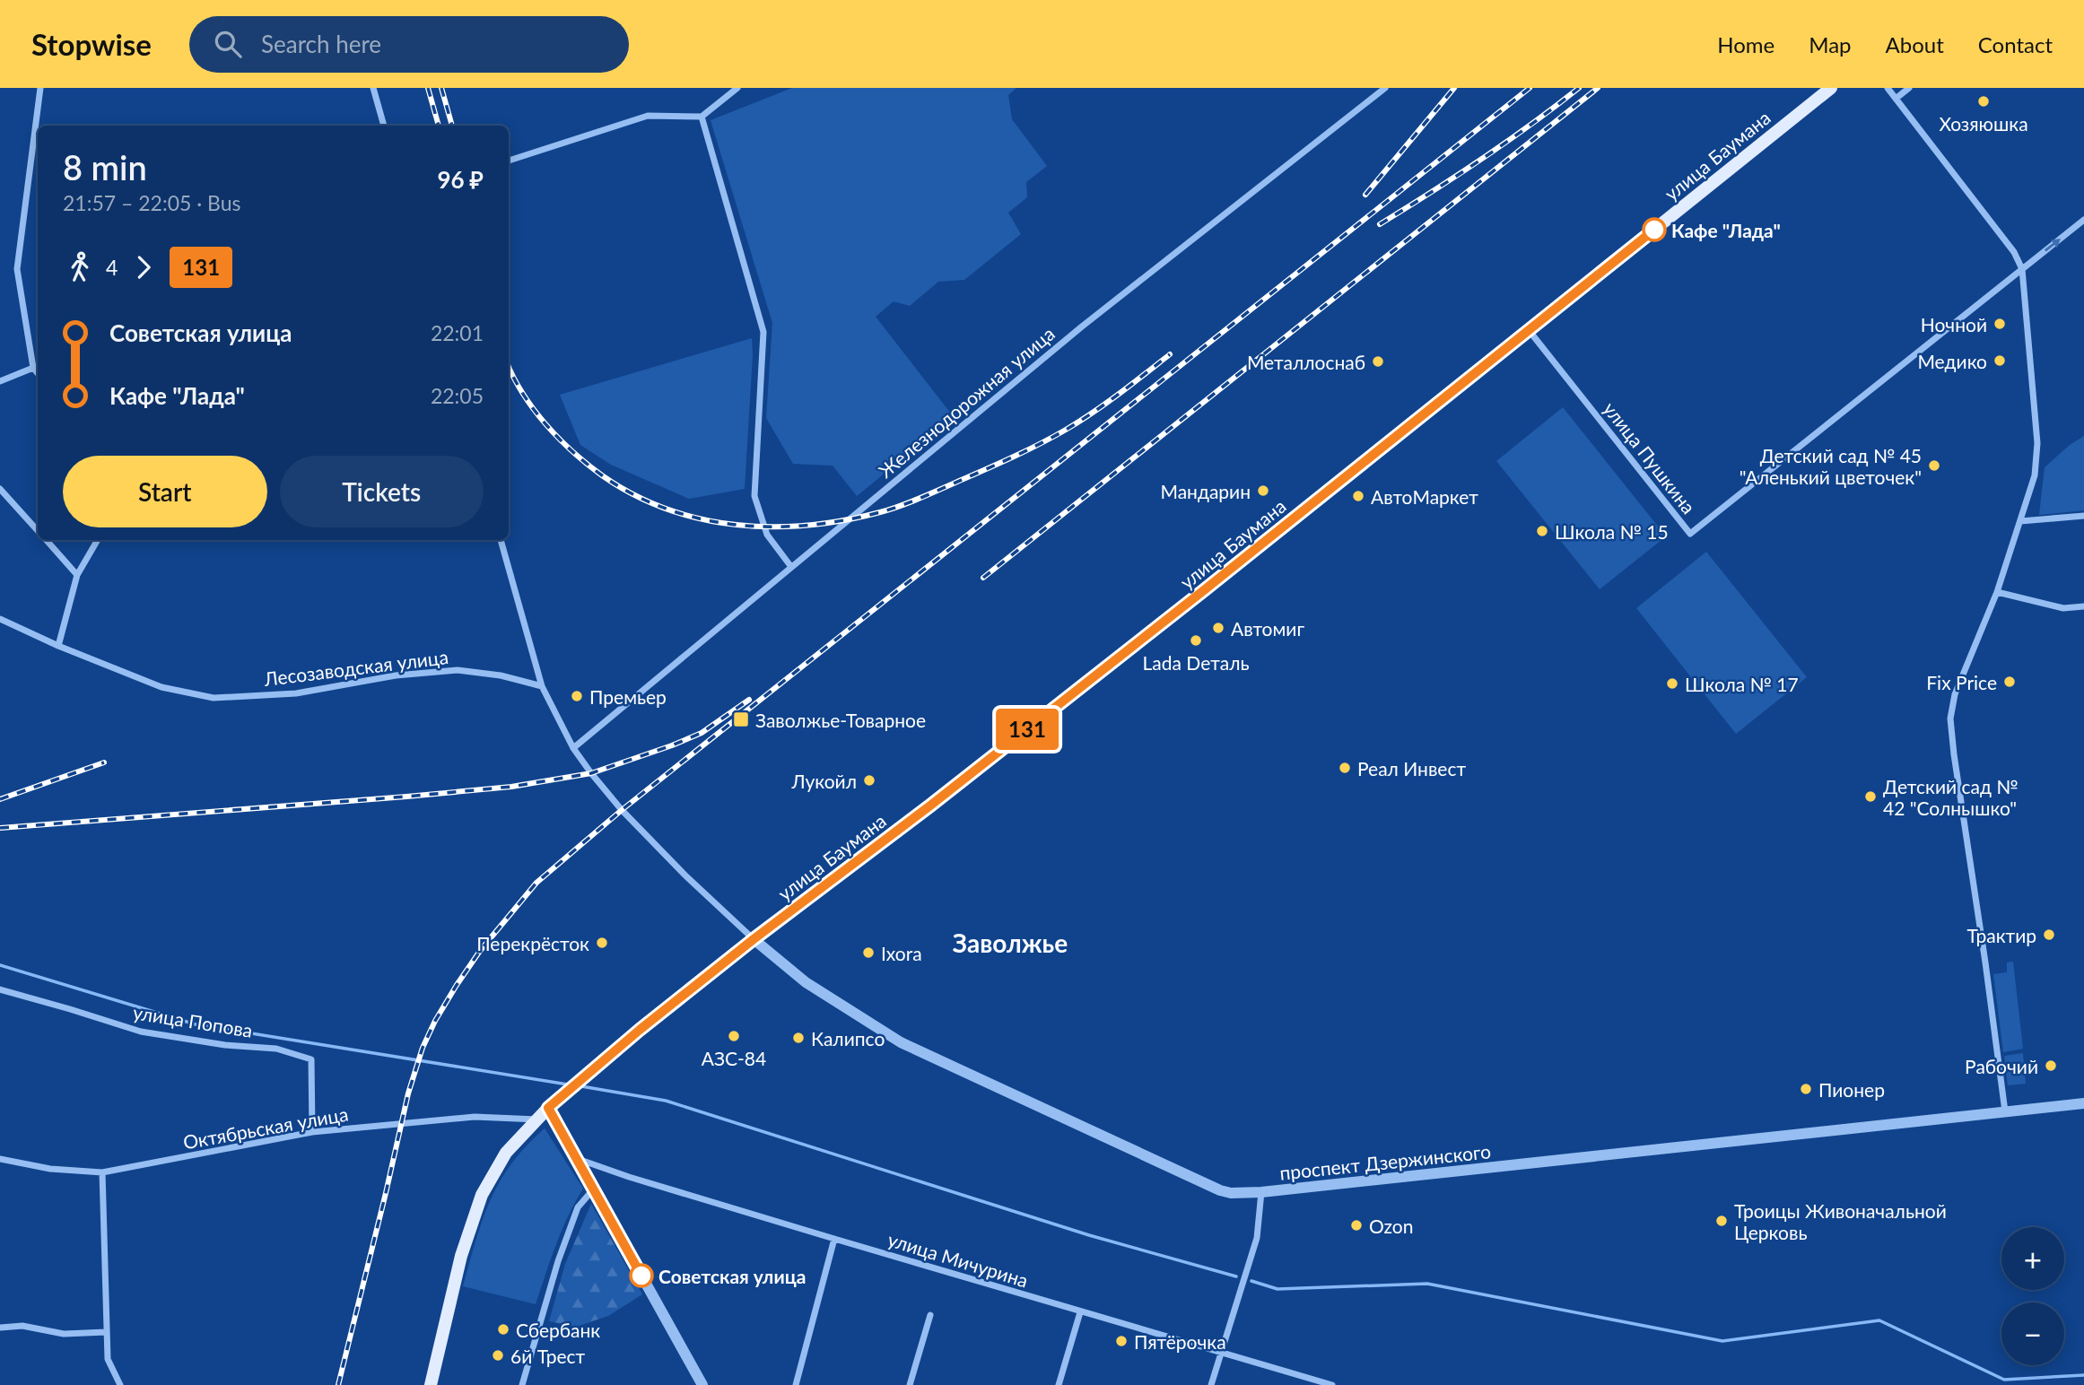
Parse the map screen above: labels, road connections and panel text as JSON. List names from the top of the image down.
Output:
{
  "streets": {
    "main road": ["улица Баумана"],
    "street": [
      "Железнодорожная улица",
      "улица Пушкина",
      "Лесозаводская улица",
      "улица Попова",
      "Октябрьская улица",
      "проспект Дзержинского",
      "улица Мичурина"
    ]
  },
  "crossings": [
    ["улица Баумана", "улица Пушкина"],
    ["улица Баумана", "Октябрьская улица"],
    ["улица Баумана", "проспект Дзержинского"],
    ["улица Попова", "Октябрьская улица"]
  ],
  "districts": ["Заволжье"],
  "places": {
    "other": [
      "Хозяюшка",
      "Кафе \"Лада\"",
      "Ночной",
      "Медико",
      "Металлоснаб",
      "Детский сад № 45 \"Аленький цветочек\"",
      "Мандарин",
      "АвтоМаркет",
      "Школа № 15",
      "Автомиг",
      "Lada Dеталь",
      "Fix Price",
      "Школа № 17",
      "Премьер",
      "Реал Инвест",
      "Лукойл",
      "Детский сад № 42 \"Солнышко\"",
      "Трактир",
      "Перекрёсток",
      "Ixora",
      "АЗС-84",
      "Калипсо",
      "Рабочий",
      "Пионер",
      "Троицы Живоначальной Церковь",
      "Ozon",
      "Советская улица",
      "Сбербанк",
      "Пятёрочка",
      "6й Трест"
    ],
    "transit": ["Заволжье-Товарное"]
  },
  "lines": ["bus line 131"],
  "page": {
    "header": "Stopwise",
    "search": "Search here",
    "nav": [
      "Home",
      "Map",
      "About",
      "Contact"
    ],
    "on_map": "131",
    "heading": ["8 min", "21:57 – 22:05 · Bus", "96 ₽"],
    "legs": ["4", "131"],
    "list": [
      {
        "name": "Советская улица",
        "value": "22:01"
      },
      {
        "name": "Кафе \"Лада\"",
        "value": "22:05"
      }
    ],
    "buttons": ["Start", "Tickets"],
    "map_buttons": ["+", "−"]
  }
}
